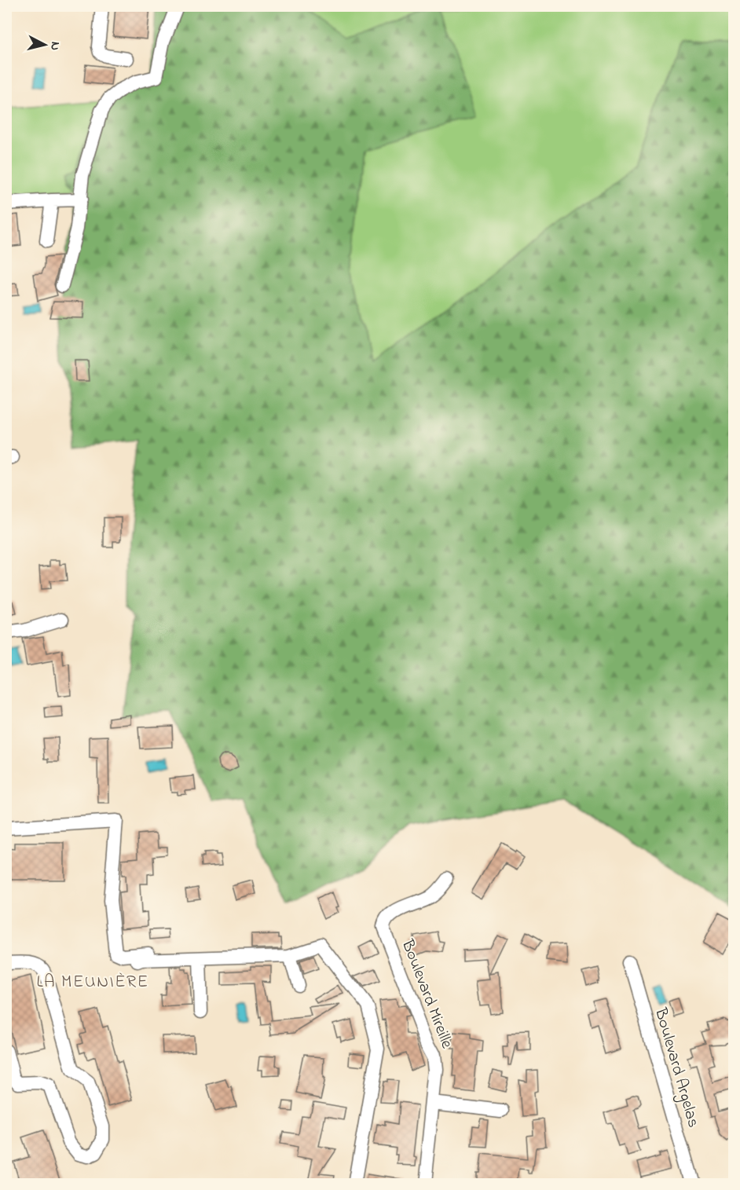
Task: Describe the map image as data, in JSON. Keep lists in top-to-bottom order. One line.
{"streets":{"street":["Boulevard Mireille","Boulevard Argelas"]},"districts":["LA MEUNIÈRE"],"north":"right"}
